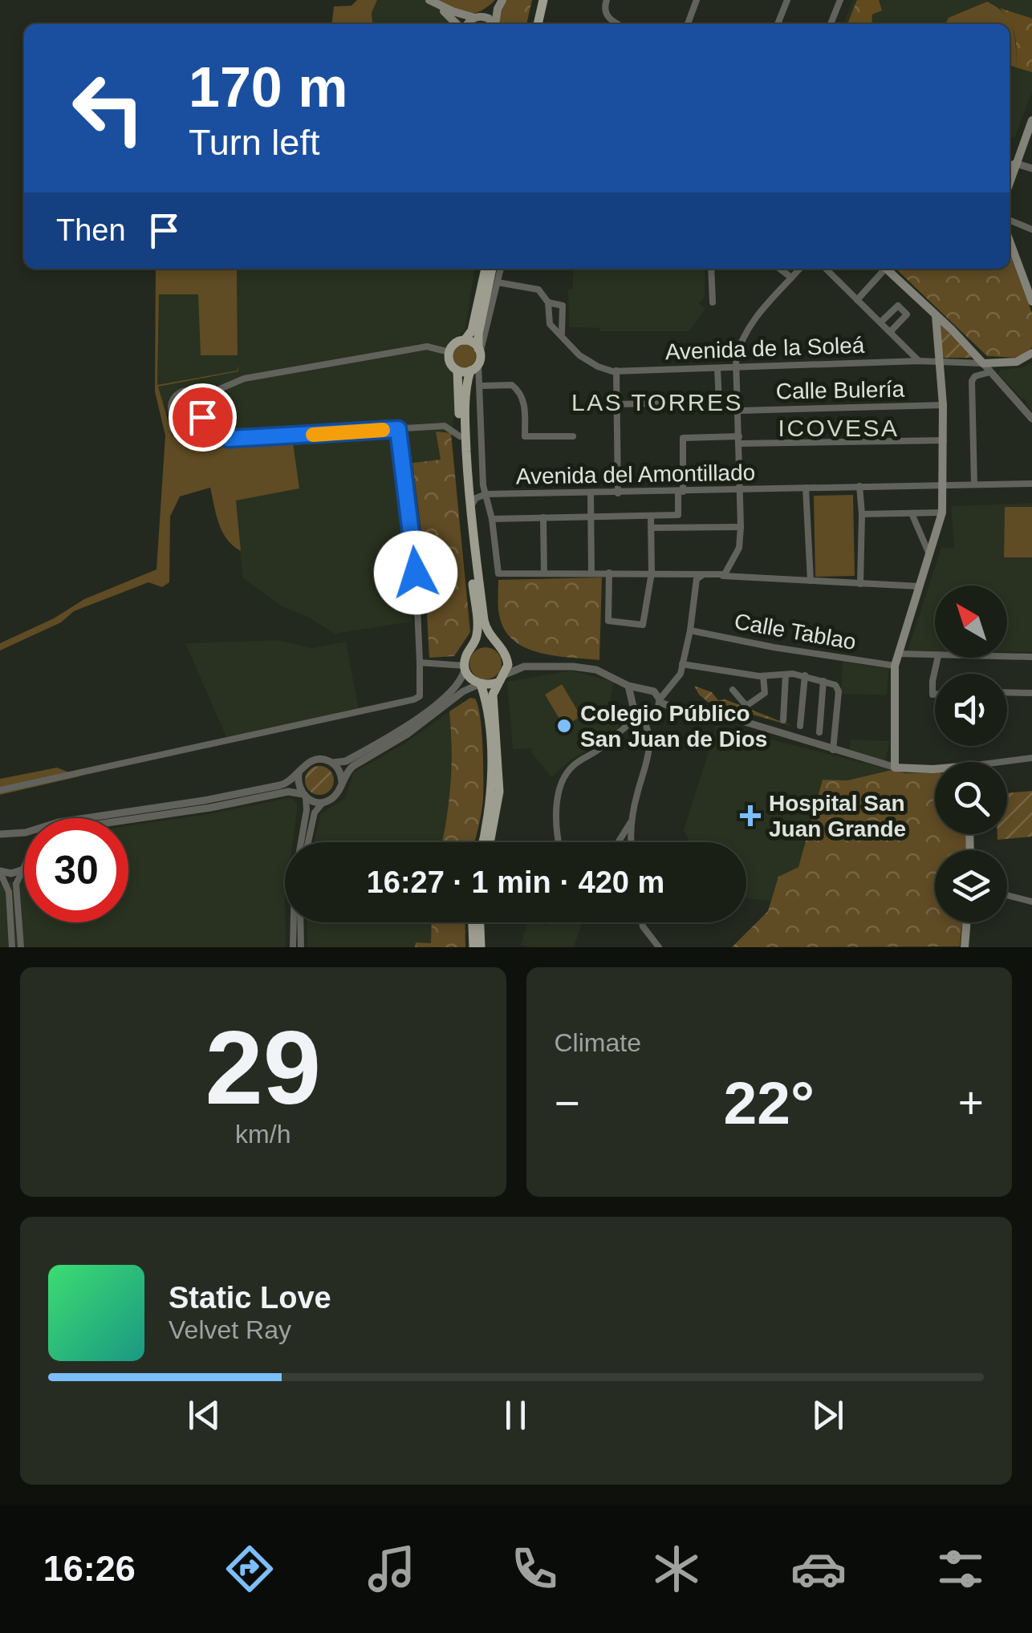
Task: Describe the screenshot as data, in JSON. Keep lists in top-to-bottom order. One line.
{"streets":{"street":["Avenida de la Soleá","Calle Bulería","Avenida del Amontillado","Calle Tablao"]},"districts":["LAS TORRES","ICOVESA"],"places":{"other":["Colegio Público San Juan de Dios"],"health":["Hospital San Juan Grande"]},"north":"top left","page":{"turn":["170 m","Turn left"],"then":"Then","limit":"30","trip":"16:27 · 1 min · 420 m","tile":[["29","km/h"],"Climate"],"heat":["−","22°","+"],"song":["Static Love","Velvet Ray"],"tabs":"16:26"}}
